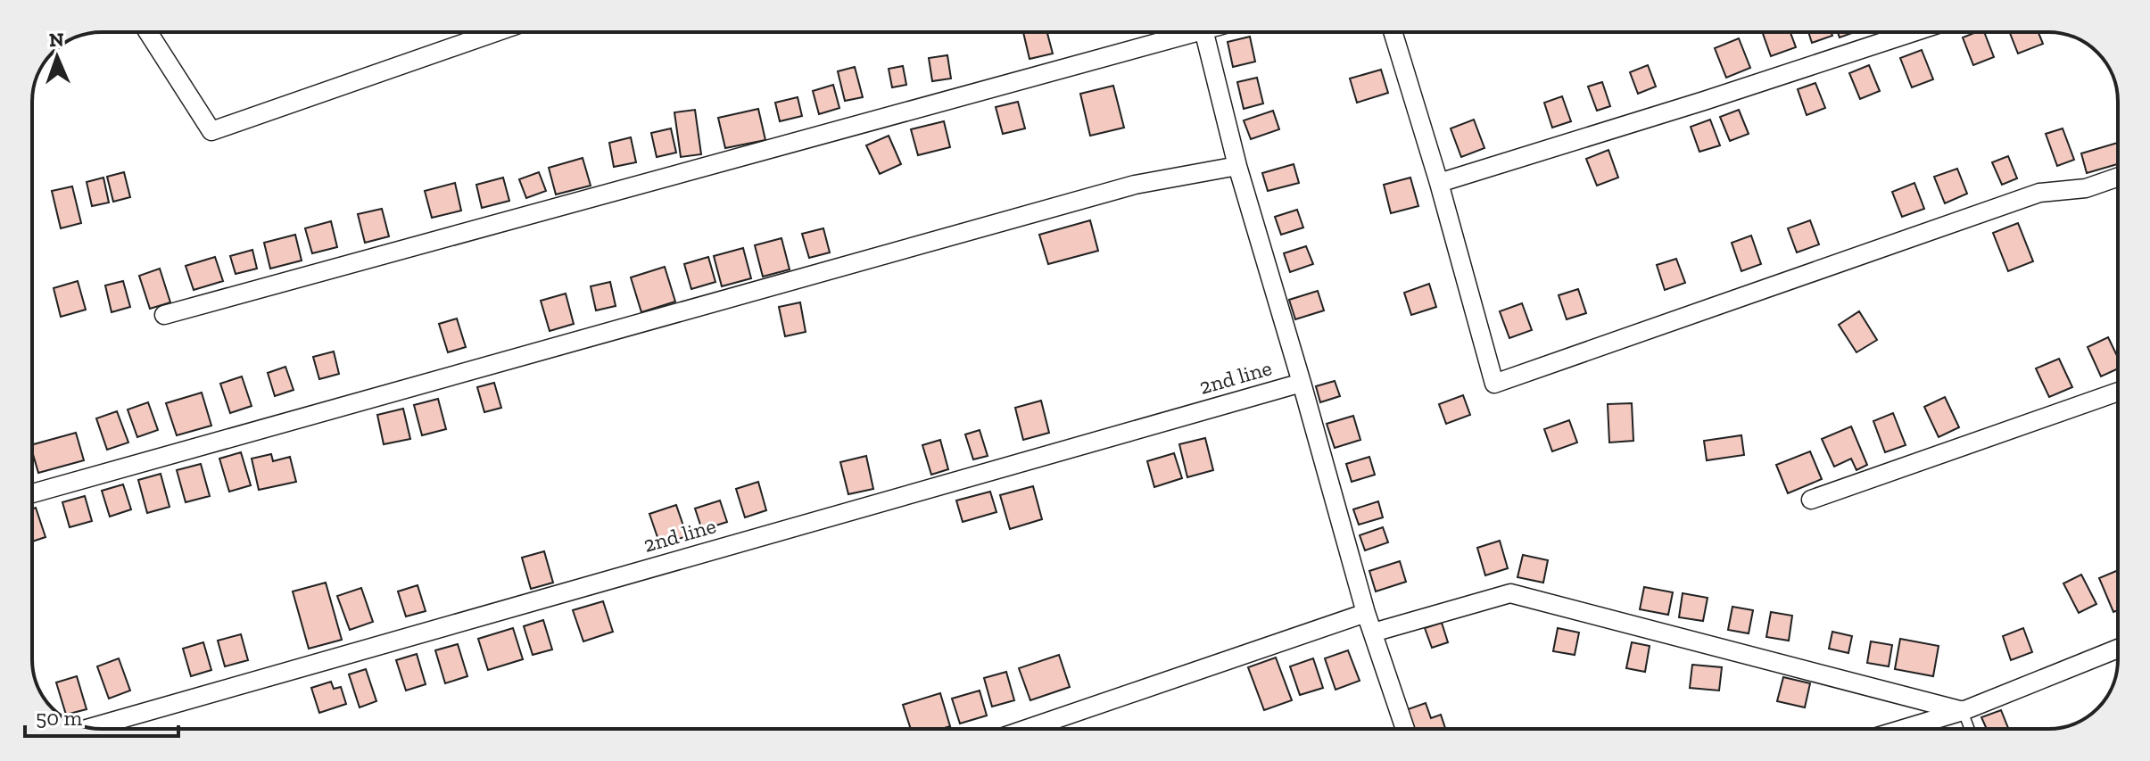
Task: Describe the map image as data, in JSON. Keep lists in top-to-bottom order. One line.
{"streets":{"street":["2nd line"]},"scale_bar":"50 m","north":"top"}
